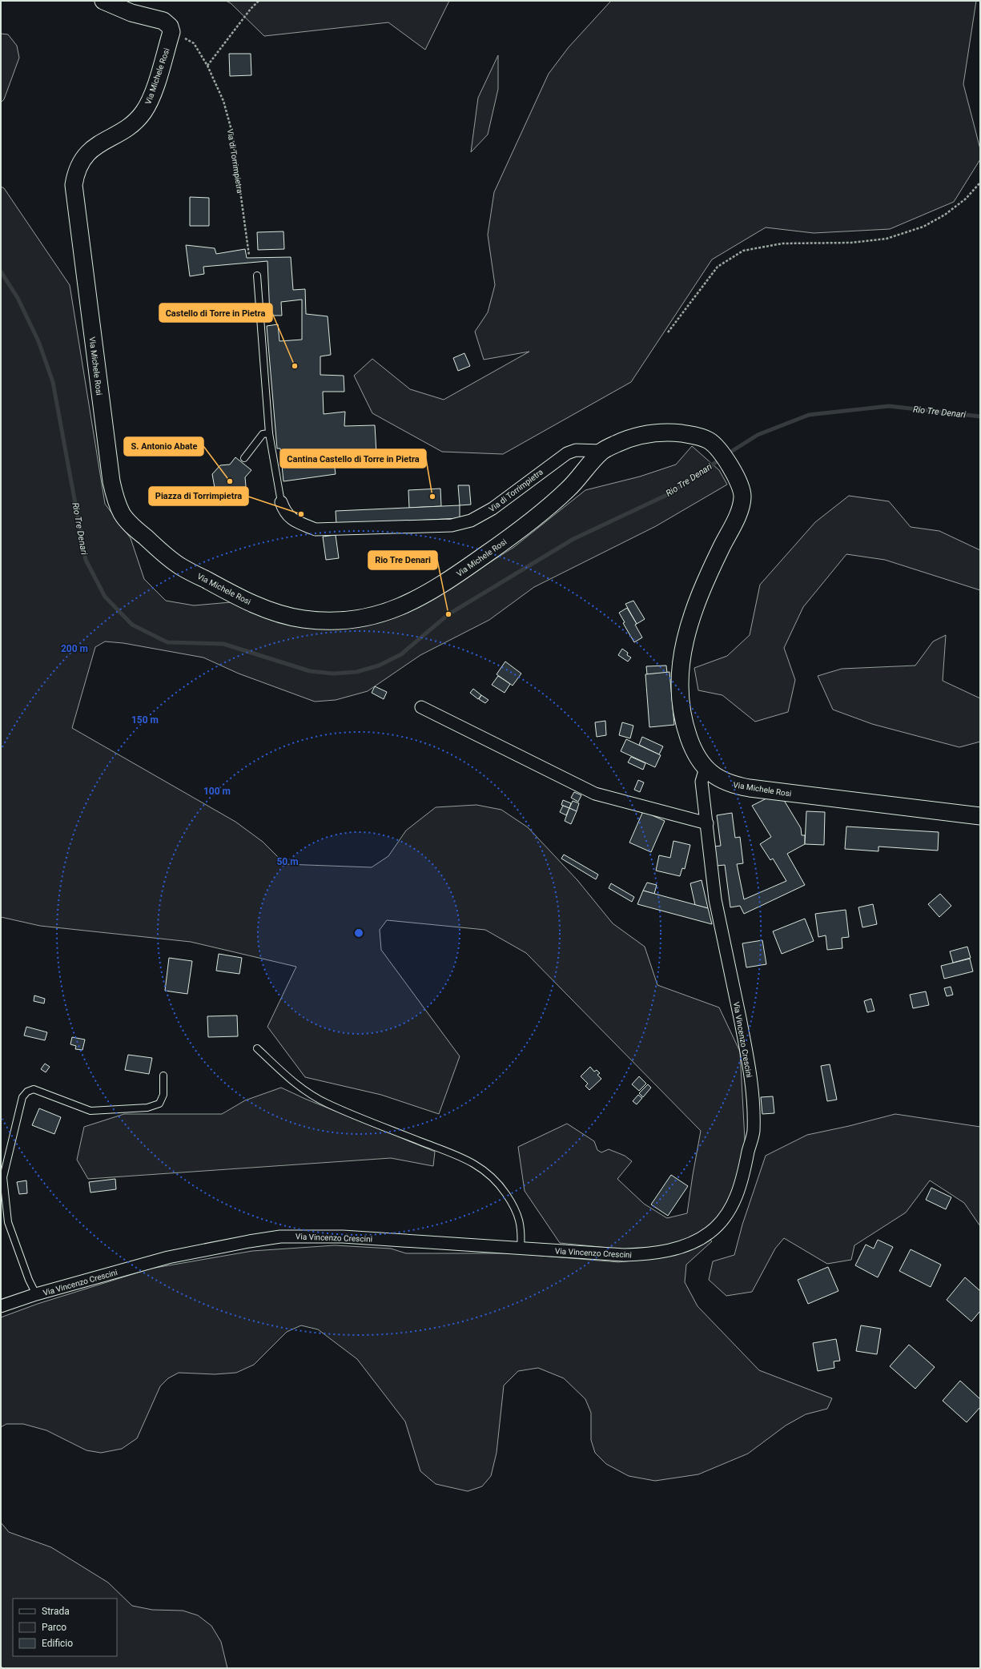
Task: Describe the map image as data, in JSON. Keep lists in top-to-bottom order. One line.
{"streets":{"street":["Via Michele Rosi","Via di Torrimpietra","Via Vincenzo Crescini"]},"crossings":[["Via Michele Rosi","Via di Torrimpietra"],["Via Michele Rosi","Via Vincenzo Crescini"]],"water":["Rio Tre Denari"],"places":["Castello di Torre in Pietra","S. Antonio Abate","Cantina Castello di Torre in Pietra","Piazza di Torrimpietra","Rio Tre Denari"],"legend":["Strada","Parco","Edificio"],"rings":["200 m","150 m","100 m","50 m"]}
